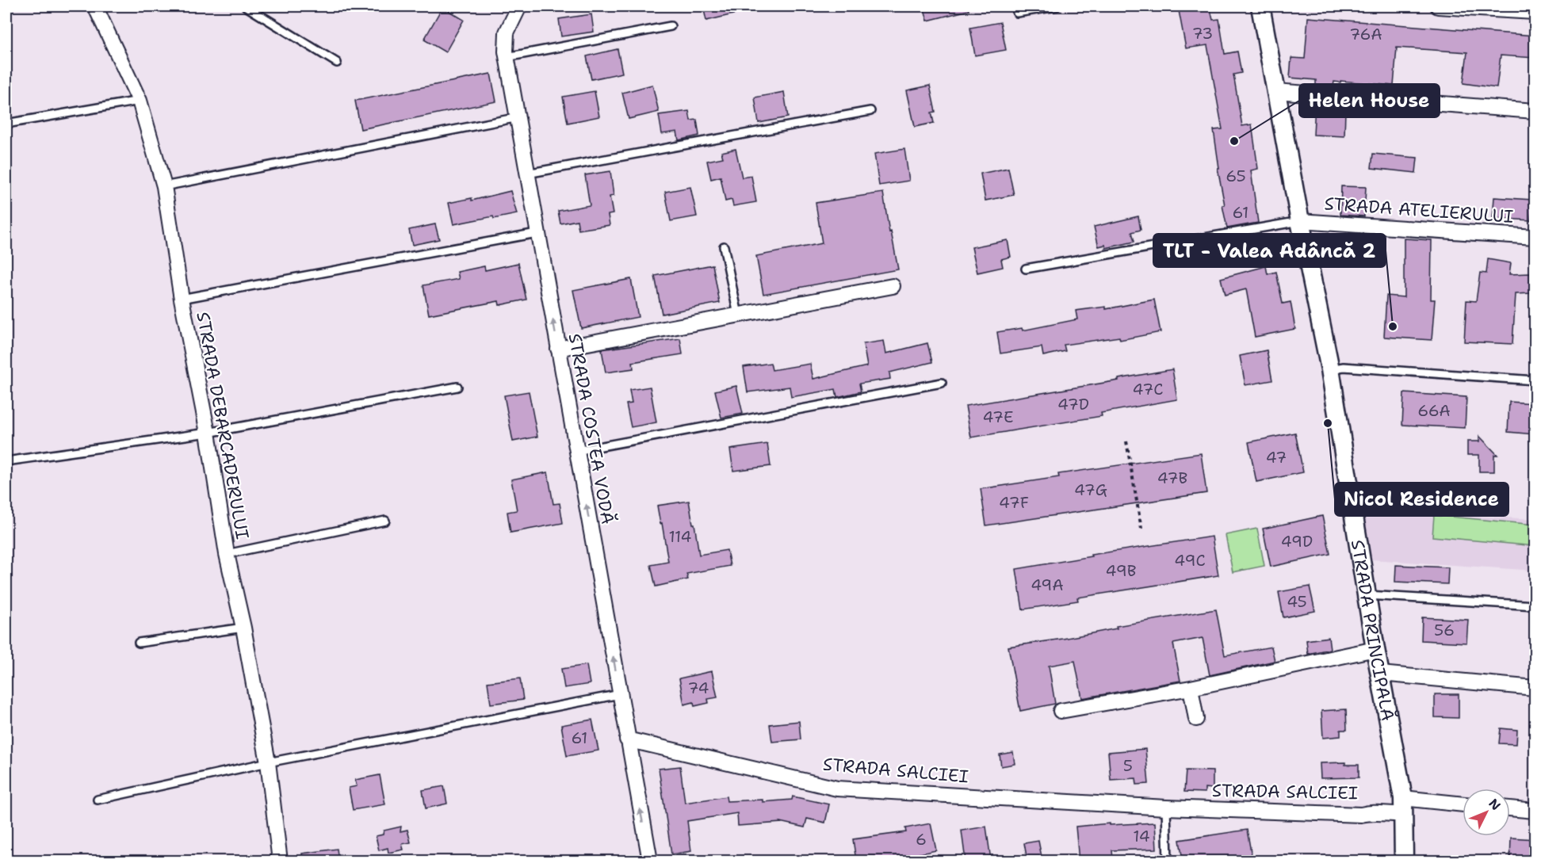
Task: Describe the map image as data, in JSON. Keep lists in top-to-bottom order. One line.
{"streets":{"street":["STRADA ATELIERULUI","STRADA DEBARCADERULUI","STRADA COSTEA VODĂ","STRADA PRINCIPALĂ","STRADA SALCIEI"]},"crossings":[["STRADA ATELIERULUI","STRADA PRINCIPALĂ"],["STRADA COSTEA VODĂ","STRADA SALCIEI"],["STRADA PRINCIPALĂ","STRADA SALCIEI"]],"one_way":["STRADA COSTEA VODĂ"],"places":["Helen House","TLT - Valea Adâncă 2","Nicol Residence"],"house_numbers":["73","76A","65","61","47C","47D","66A","47E","47","47B","47G","47F","114","49D","49C","49B","49A","45","56","74","61","5","14","6"],"north":"top right"}
